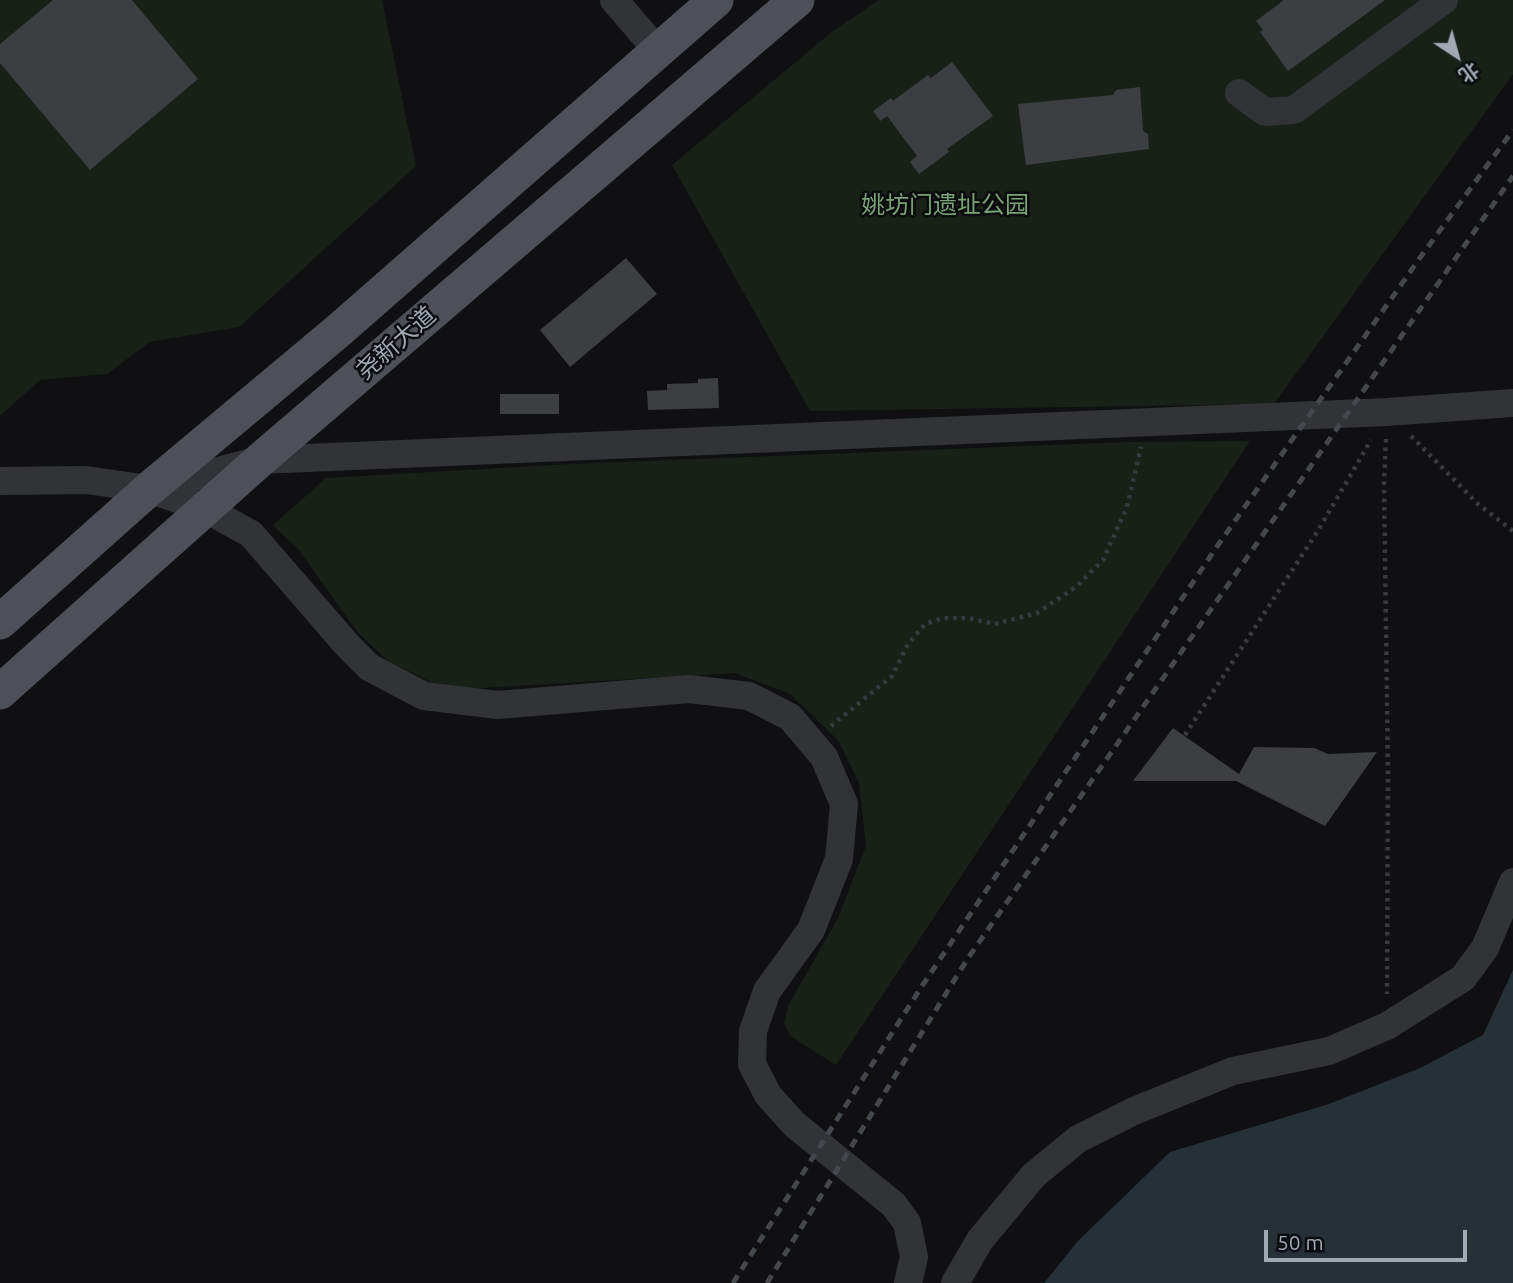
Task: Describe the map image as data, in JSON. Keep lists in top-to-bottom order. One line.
{"streets":{"main road":["尧新大道"]},"parks":["姚坊门遗址公园"],"scale_bar":"50 m","north":"bottom right"}
